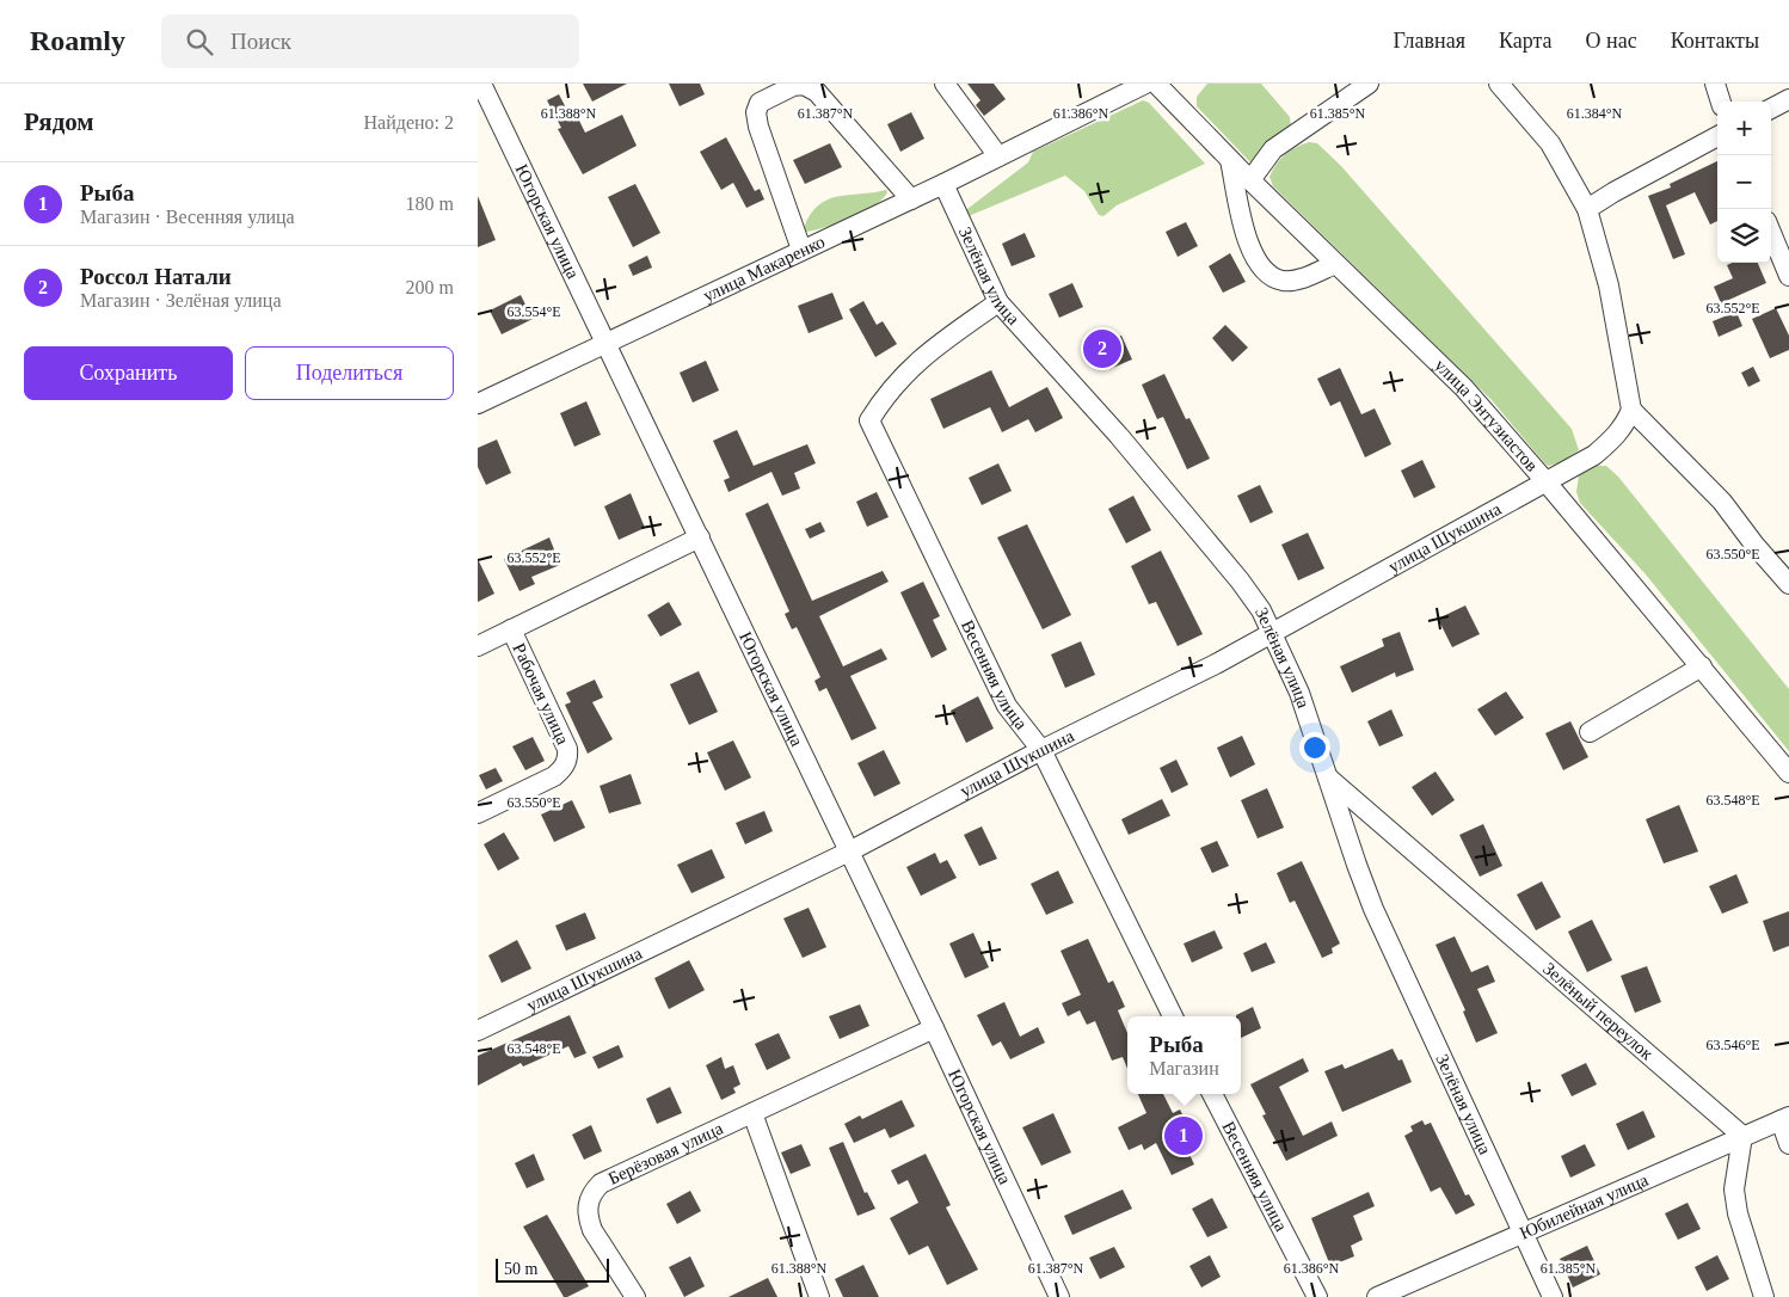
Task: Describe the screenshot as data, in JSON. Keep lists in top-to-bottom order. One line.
{"streets":{"street":["Югорская улица","улица Макаренко","Зелёная улица","улица Энтузиастов","улица Шукшина","Весенняя улица","Рабочая улица","Зелёный переулок","Берёзовая улица","Юбилейная улица"]},"crossings":[["Югорская улица","улица Макаренко"],["Югорская улица","улица Шукшина"],["Югорская улица","Рабочая улица"],["Югорская улица","Берёзовая улица"],["улица Макаренко","Зелёная улица"],["Зелёная улица","улица Шукшина"],["Зелёная улица","Весенняя улица"],["Зелёная улица","Зелёный переулок"],["Зелёная улица","Юбилейная улица"],["улица Энтузиастов","улица Шукшина"],["улица Шукшина","Весенняя улица"],["Зелёный переулок","Юбилейная улица"]],"scale_bar":"50 m","page":{"header":"Roamly","search":"Поиск","nav":["Главная","Карта","О нас","Контакты"],"heading":["Рядом","Найдено: 2"],"map_buttons":["+","−"],"list":[{"mark":"1","name":"Рыба","note":"Магазин · Весенняя улица","value":"180 m"},{"mark":"2","name":"Россол Натали","note":"Магазин · Зелёная улица","value":"200 m"}],"pins":["2","1"],"buttons":["Сохранить","Поделиться"],"popup":["Рыба","Магазин"],"scale":"50 m"},"coordinates":["61.388°N","61.387°N","61.386°N","61.385°N","61.384°N","63.552°E","63.554°E","63.550°E","63.548°E","63.546°E"]}
